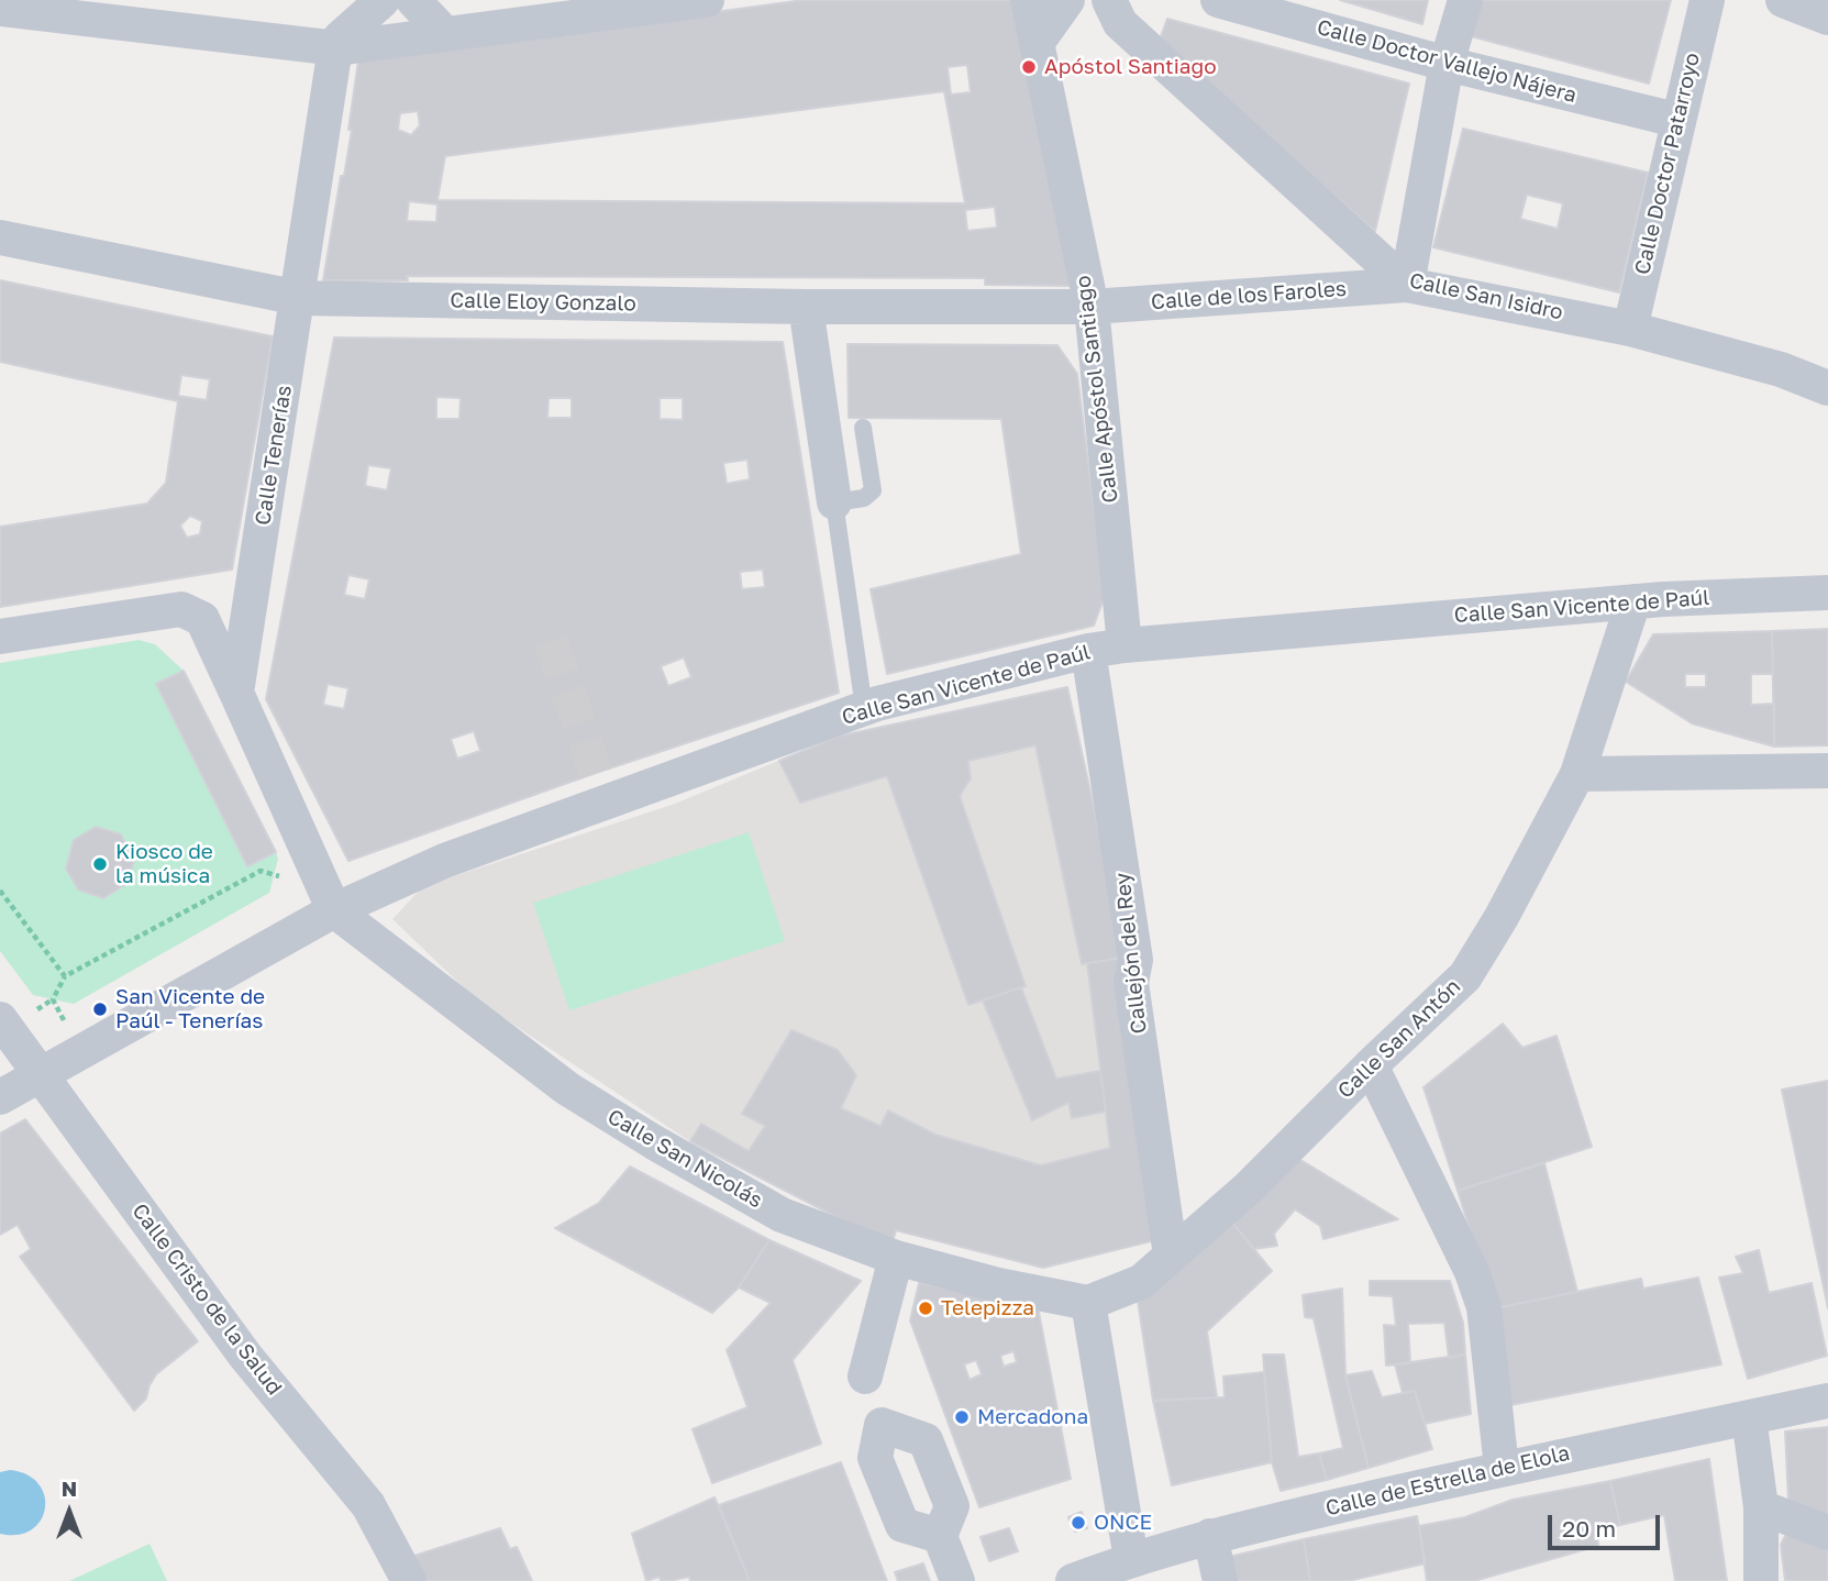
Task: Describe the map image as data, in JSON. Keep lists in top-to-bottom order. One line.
{"streets":{"street":["Calle Doctor Vallejo Nájera","Calle Doctor Patarroyo","Calle de los Faroles","Calle San Isidro","Calle Eloy Gonzalo","Calle Apóstol Santiago","Calle Tenerías","Calle San Vicente de Paúl","Callejón del Rey","Calle San Antón","Calle San Nicolás","Calle Cristo de la Salud","Calle de Estrella de Elola"]},"crossings":[["Calle Doctor Vallejo Nájera","Calle Doctor Patarroyo"],["Calle Doctor Patarroyo","Calle San Isidro"],["Calle de los Faroles","Calle San Isidro"],["Calle de los Faroles","Calle Eloy Gonzalo"],["Calle de los Faroles","Calle Apóstol Santiago"],["Calle Eloy Gonzalo","Calle Apóstol Santiago"],["Calle Eloy Gonzalo","Calle Tenerías"],["Calle Apóstol Santiago","Calle San Vicente de Paúl"],["Calle San Vicente de Paúl","Callejón del Rey"],["Calle San Vicente de Paúl","Calle San Antón"],["Calle San Vicente de Paúl","Calle San Nicolás"],["Calle San Vicente de Paúl","Calle Cristo de la Salud"],["Callejón del Rey","Calle San Antón"],["Calle San Antón","Calle San Nicolás"]],"places":["Apóstol Santiago","Kiosco de la música","San Vicente de Paúl - Tenerías","Telepizza","Mercadona","ONCE"],"scale_bar":"20 m","north":"top"}
